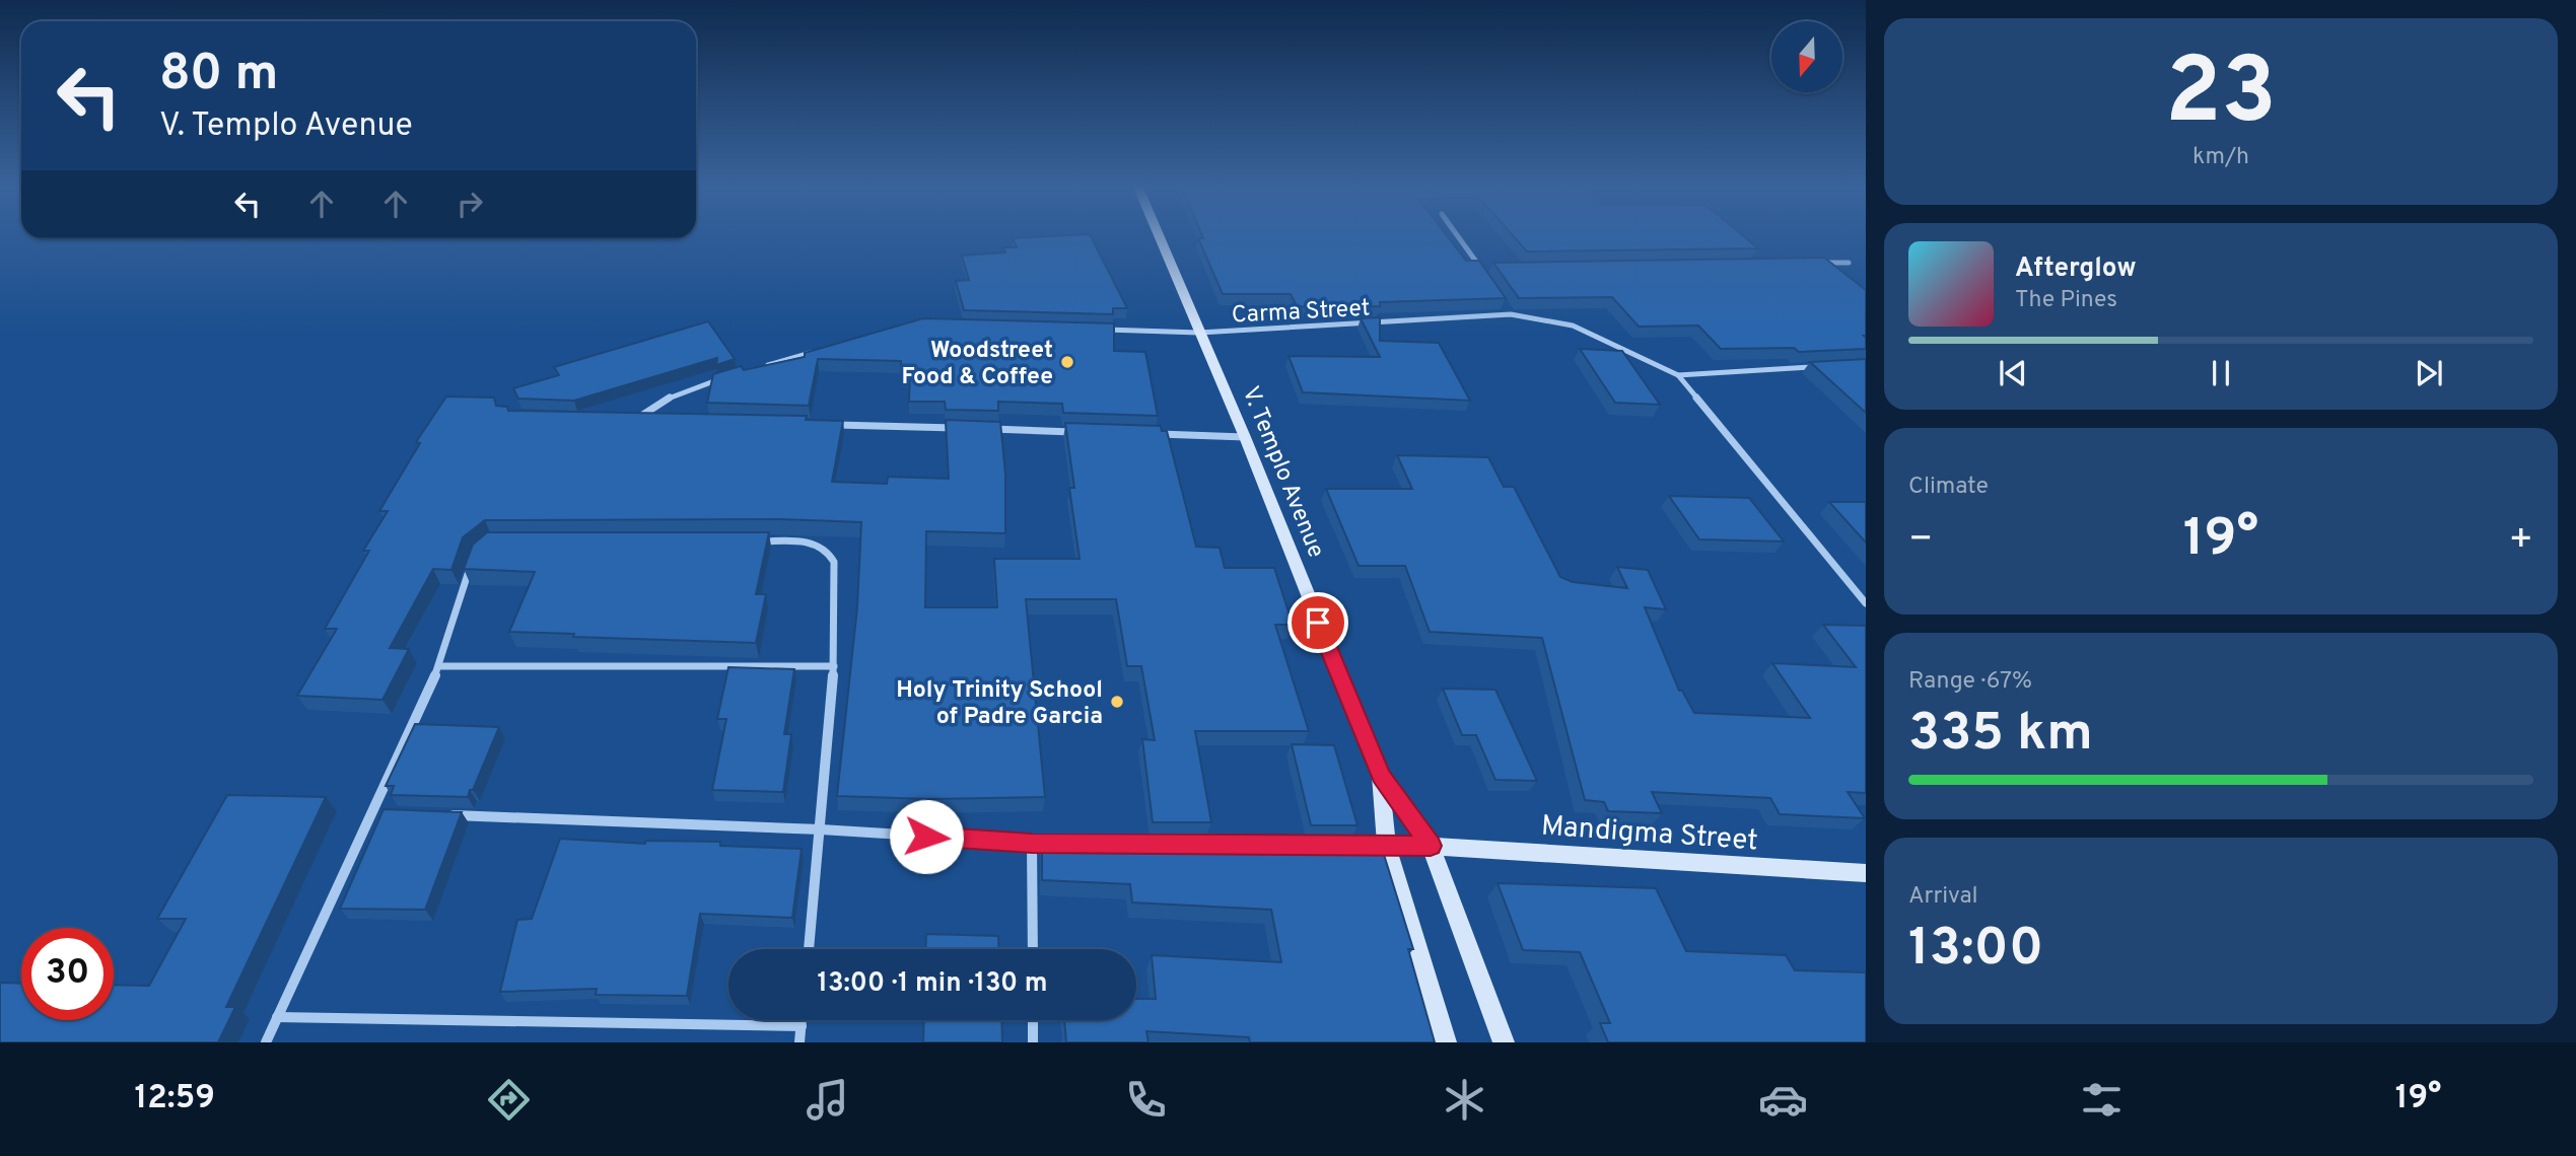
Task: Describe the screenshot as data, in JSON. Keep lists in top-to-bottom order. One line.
{"streets":{"main road":["V. Templo Avenue","Mandigma Street"],"street":["Carma Street"]},"crossings":[["Carma Street","V. Templo Avenue"],["V. Templo Avenue","Mandigma Street"]],"places":["Woodstreet Food & Coffee","Holy Trinity School of Padre Garcia"],"north":"bottom","page":{"tile":[["23","km/h"],"Climate",["Range · 67%","335 km"],["Arrival","13:00"]],"turn":["80 m","V. Templo Avenue"],"song":["Afterglow","The Pines"],"heat":["−","19°","+"],"limit":"30","trip":"13:00 · 1 min · 130 m","tabs":["12:59","19°"]}}
